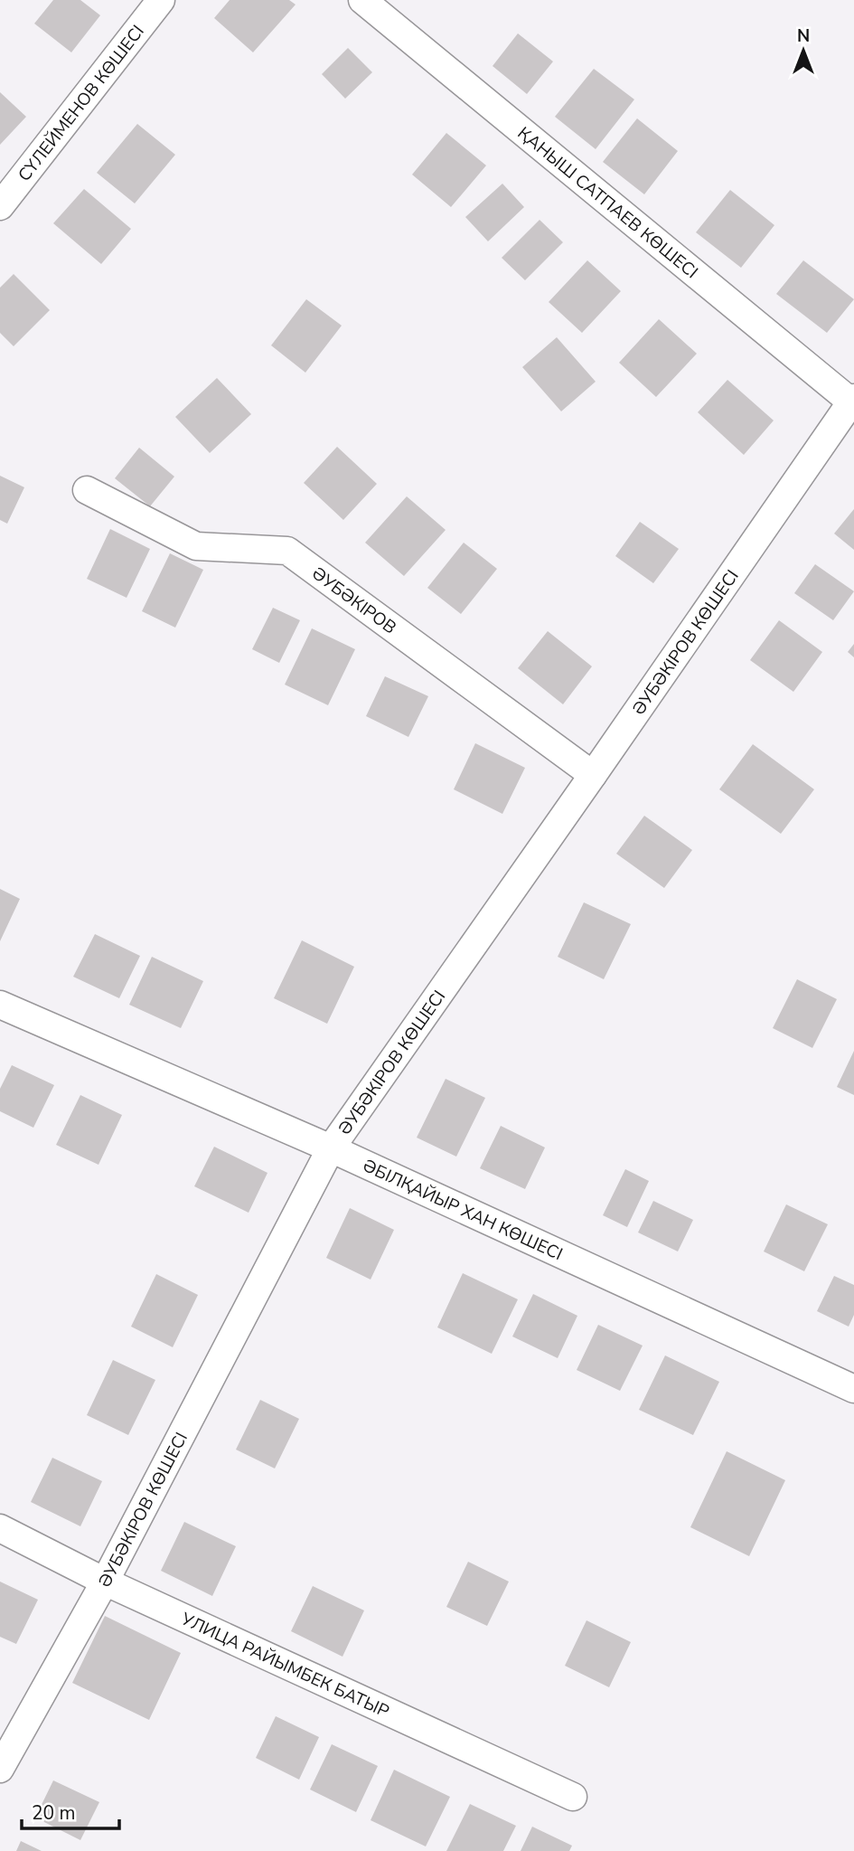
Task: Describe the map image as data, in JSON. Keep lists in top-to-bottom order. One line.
{"streets":{"street":["СҮЛЕЙМЕНОВ КӨШЕСІ","ҚАНЫШ САТПАЕВ КӨШЕСІ","ӘУБӘКІРОВ","ӘУБӘКІРОВ КӨШЕСІ","ӘБІЛҚАЙЫР ХАН КӨШЕСІ","УЛИЦА РАЙЫМБЕК БАТЫР"]},"crossings":[["ҚАНЫШ САТПАЕВ КӨШЕСІ","ӘУБӘКІРОВ КӨШЕСІ"],["ӘУБӘКІРОВ","ӘУБӘКІРОВ КӨШЕСІ"],["ӘУБӘКІРОВ КӨШЕСІ","ӘБІЛҚАЙЫР ХАН КӨШЕСІ"],["ӘУБӘКІРОВ КӨШЕСІ","УЛИЦА РАЙЫМБЕК БАТЫР"]],"scale_bar":"20 m","north":"top"}
